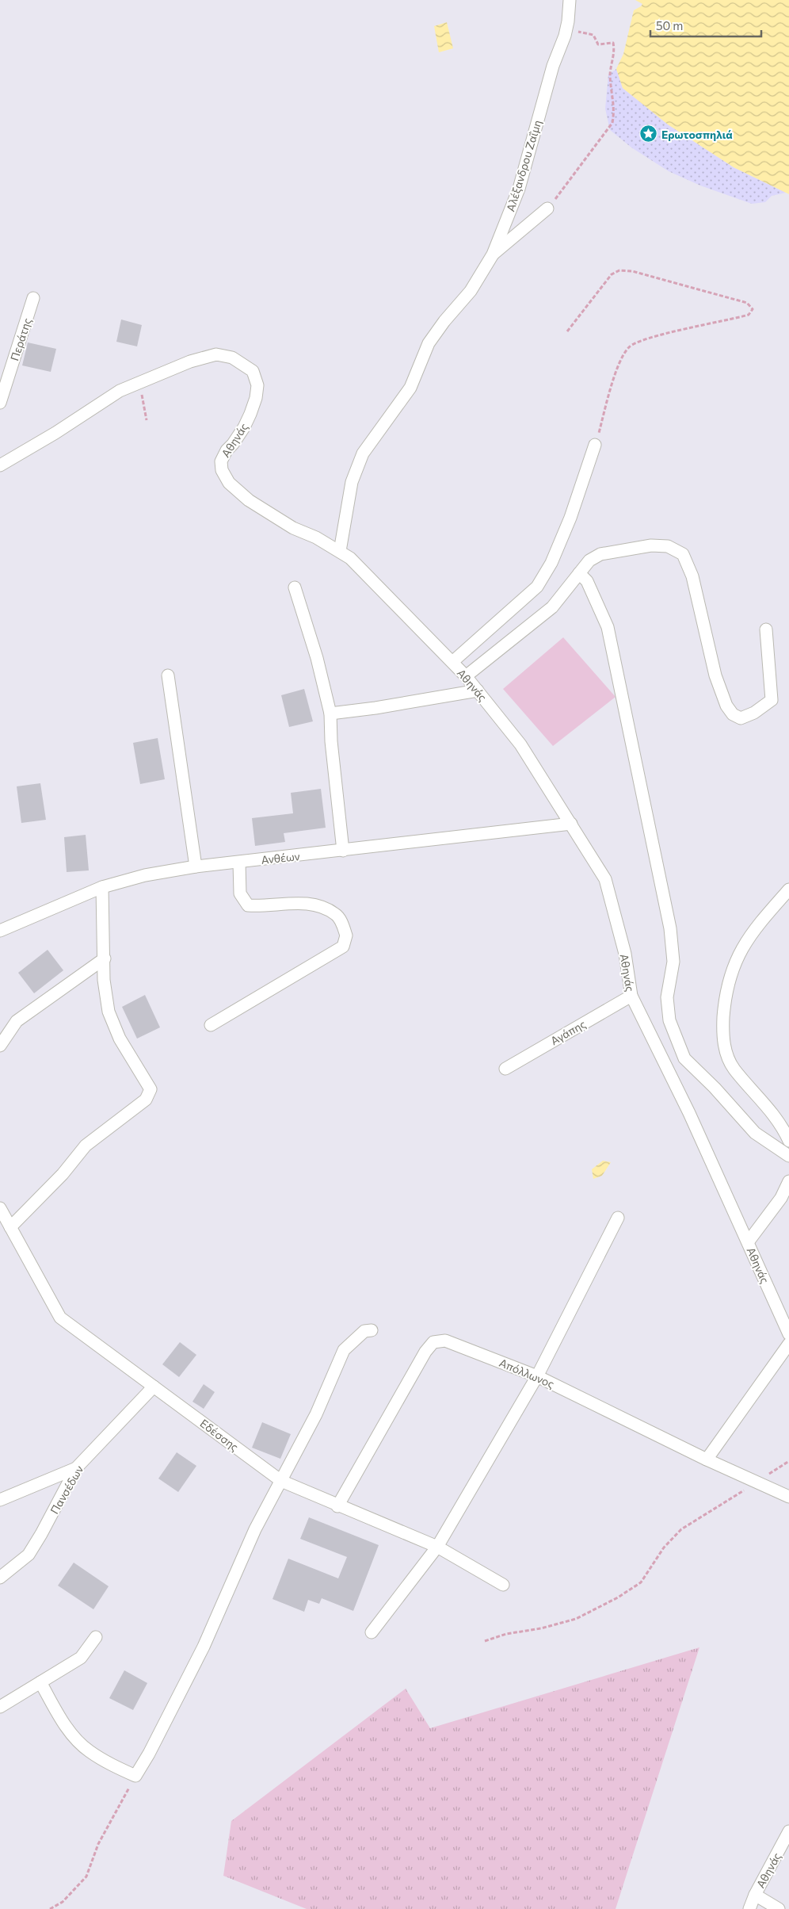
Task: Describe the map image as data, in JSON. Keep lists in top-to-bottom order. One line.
{"streets":{"street":["Αλέξανδρου Ζαΐμη","Περάτης","Αθηνάς","Ανθέων","Αγάπης","Απόλλωνος","Εδέσσης","Πανσέδων"]},"crossings":[["Αλέξανδρου Ζαΐμη","Αθηνάς"],["Αθηνάς","Ανθέων"],["Αθηνάς","Αγάπης"],["Απόλλωνος","Εδέσσης"],["Εδέσσης","Πανσέδων"]],"places":{"place":["Ερωτοσπηλιά"]},"scale_bar":"50 m"}
